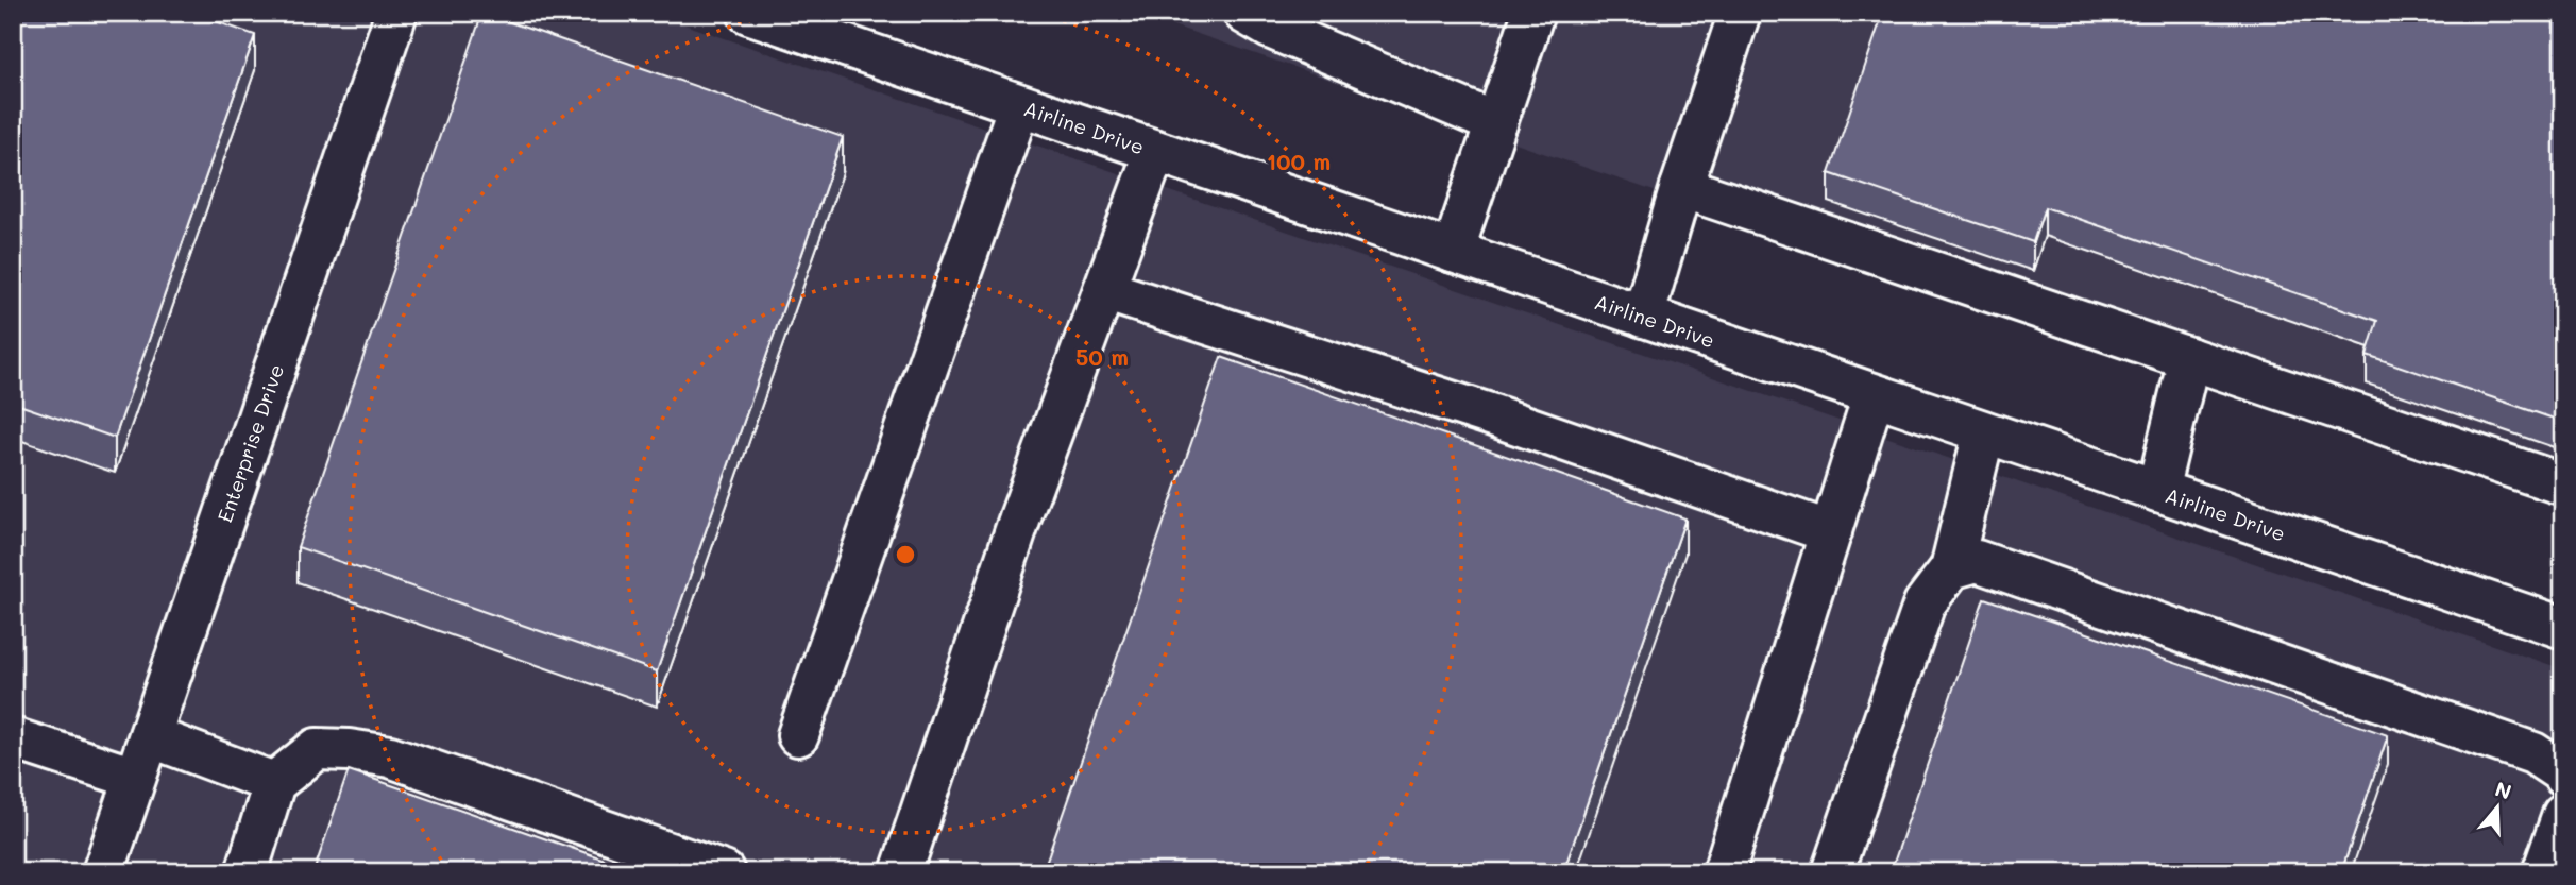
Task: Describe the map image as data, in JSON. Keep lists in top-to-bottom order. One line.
{"streets":{"street":["Airline Drive","Enterprise Drive"]},"north":"top","rings":["100 m","50 m"]}
